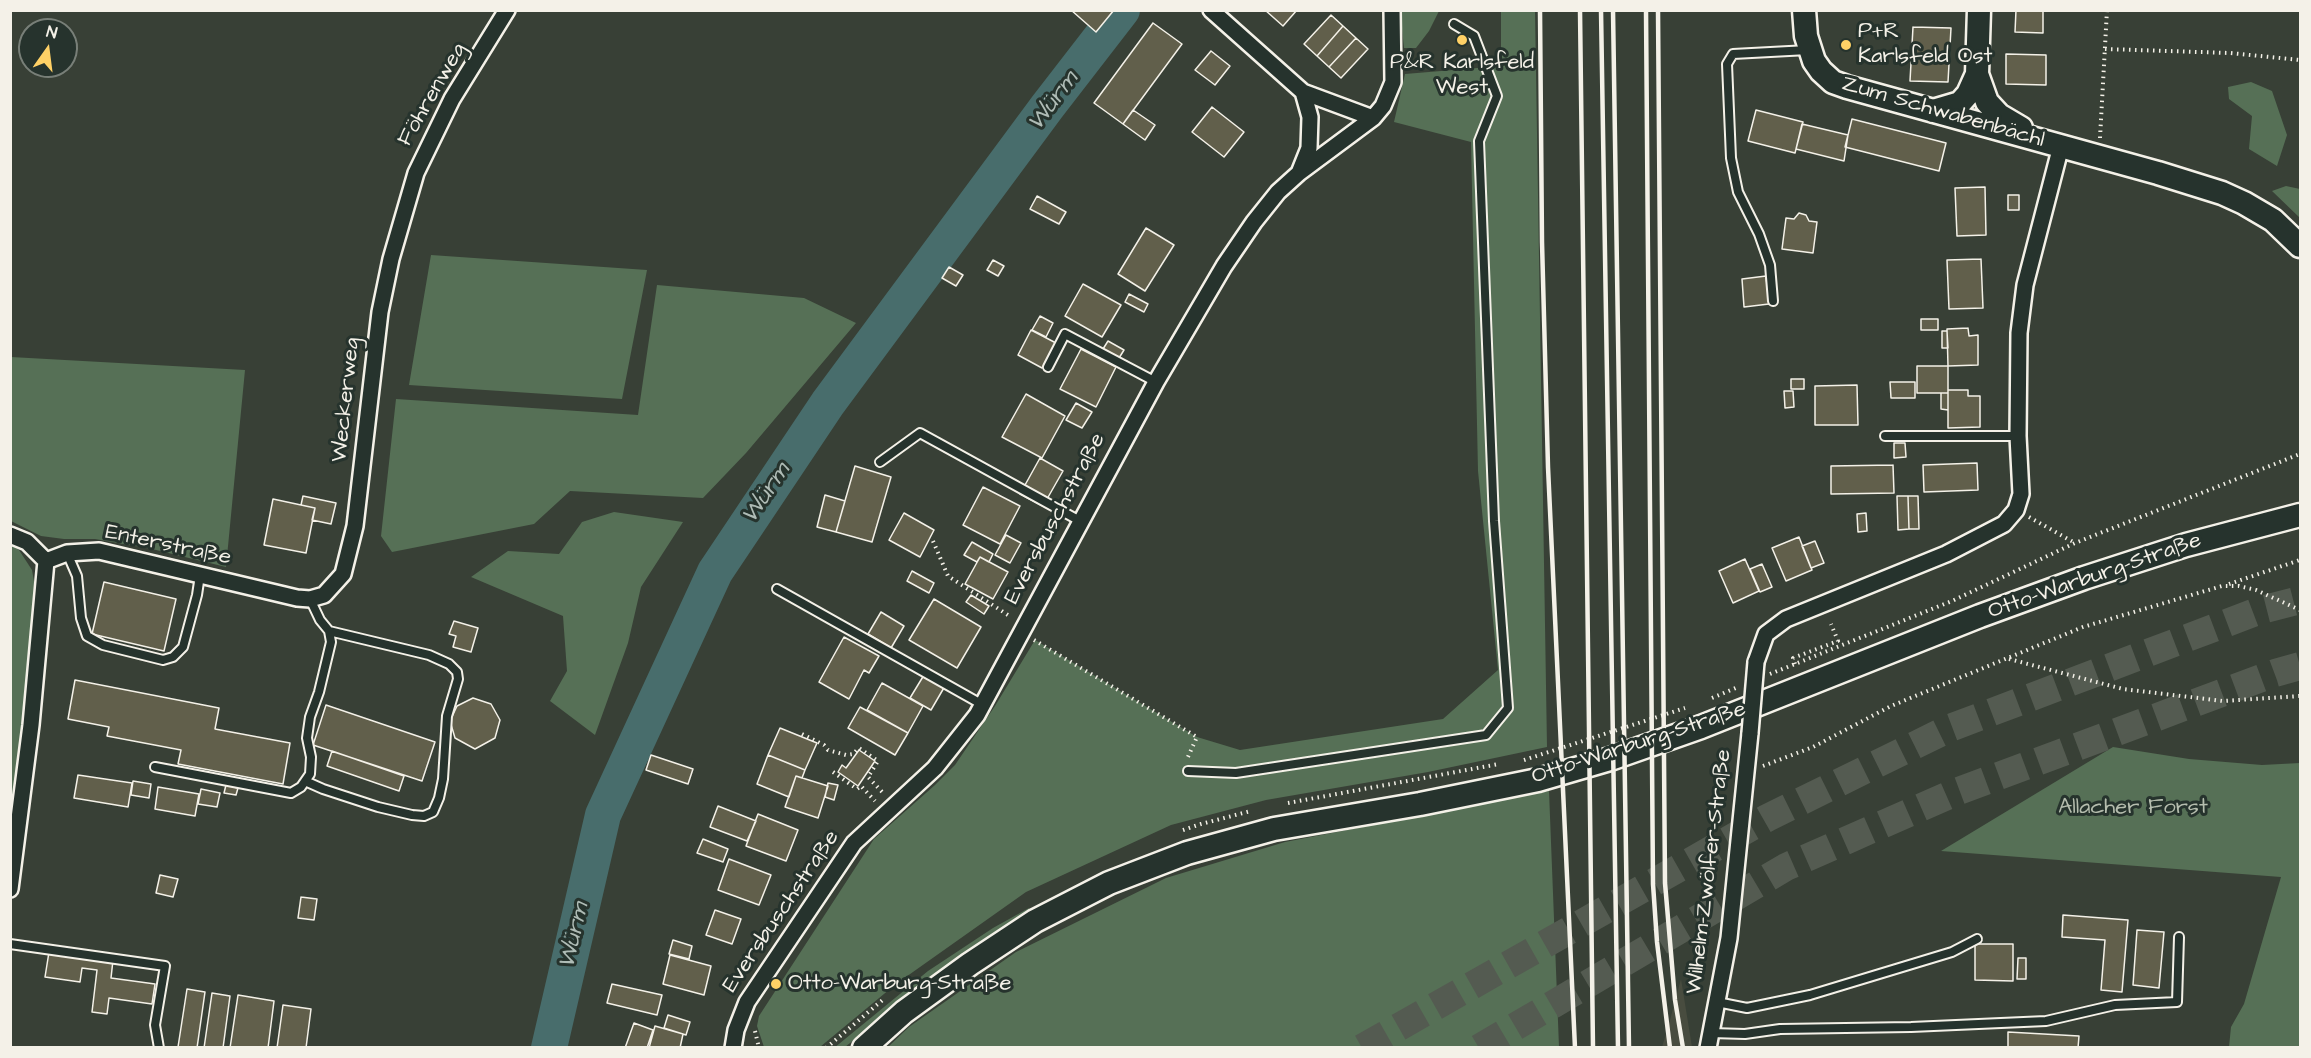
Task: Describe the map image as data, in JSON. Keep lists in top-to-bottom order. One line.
{"streets":{"main road":["Zum Schwabenbächl","Otto-Warburg-Straße"],"street":["Föhrenweg","Weckerweg","Eversbuschstraße","Enterstraße","Wilhelm-Zwölfer-Straße"]},"crossings":[["Föhrenweg","Weckerweg"],["Zum Schwabenbächl","Wilhelm-Zwölfer-Straße"],["Weckerweg","Enterstraße"]],"water":["Würm"],"parks":["Allacher Forst"],"places":["P&R Karlsfeld West","P+R Karlsfeld Ost","Otto-Warburg-Straße"],"north":"top"}
